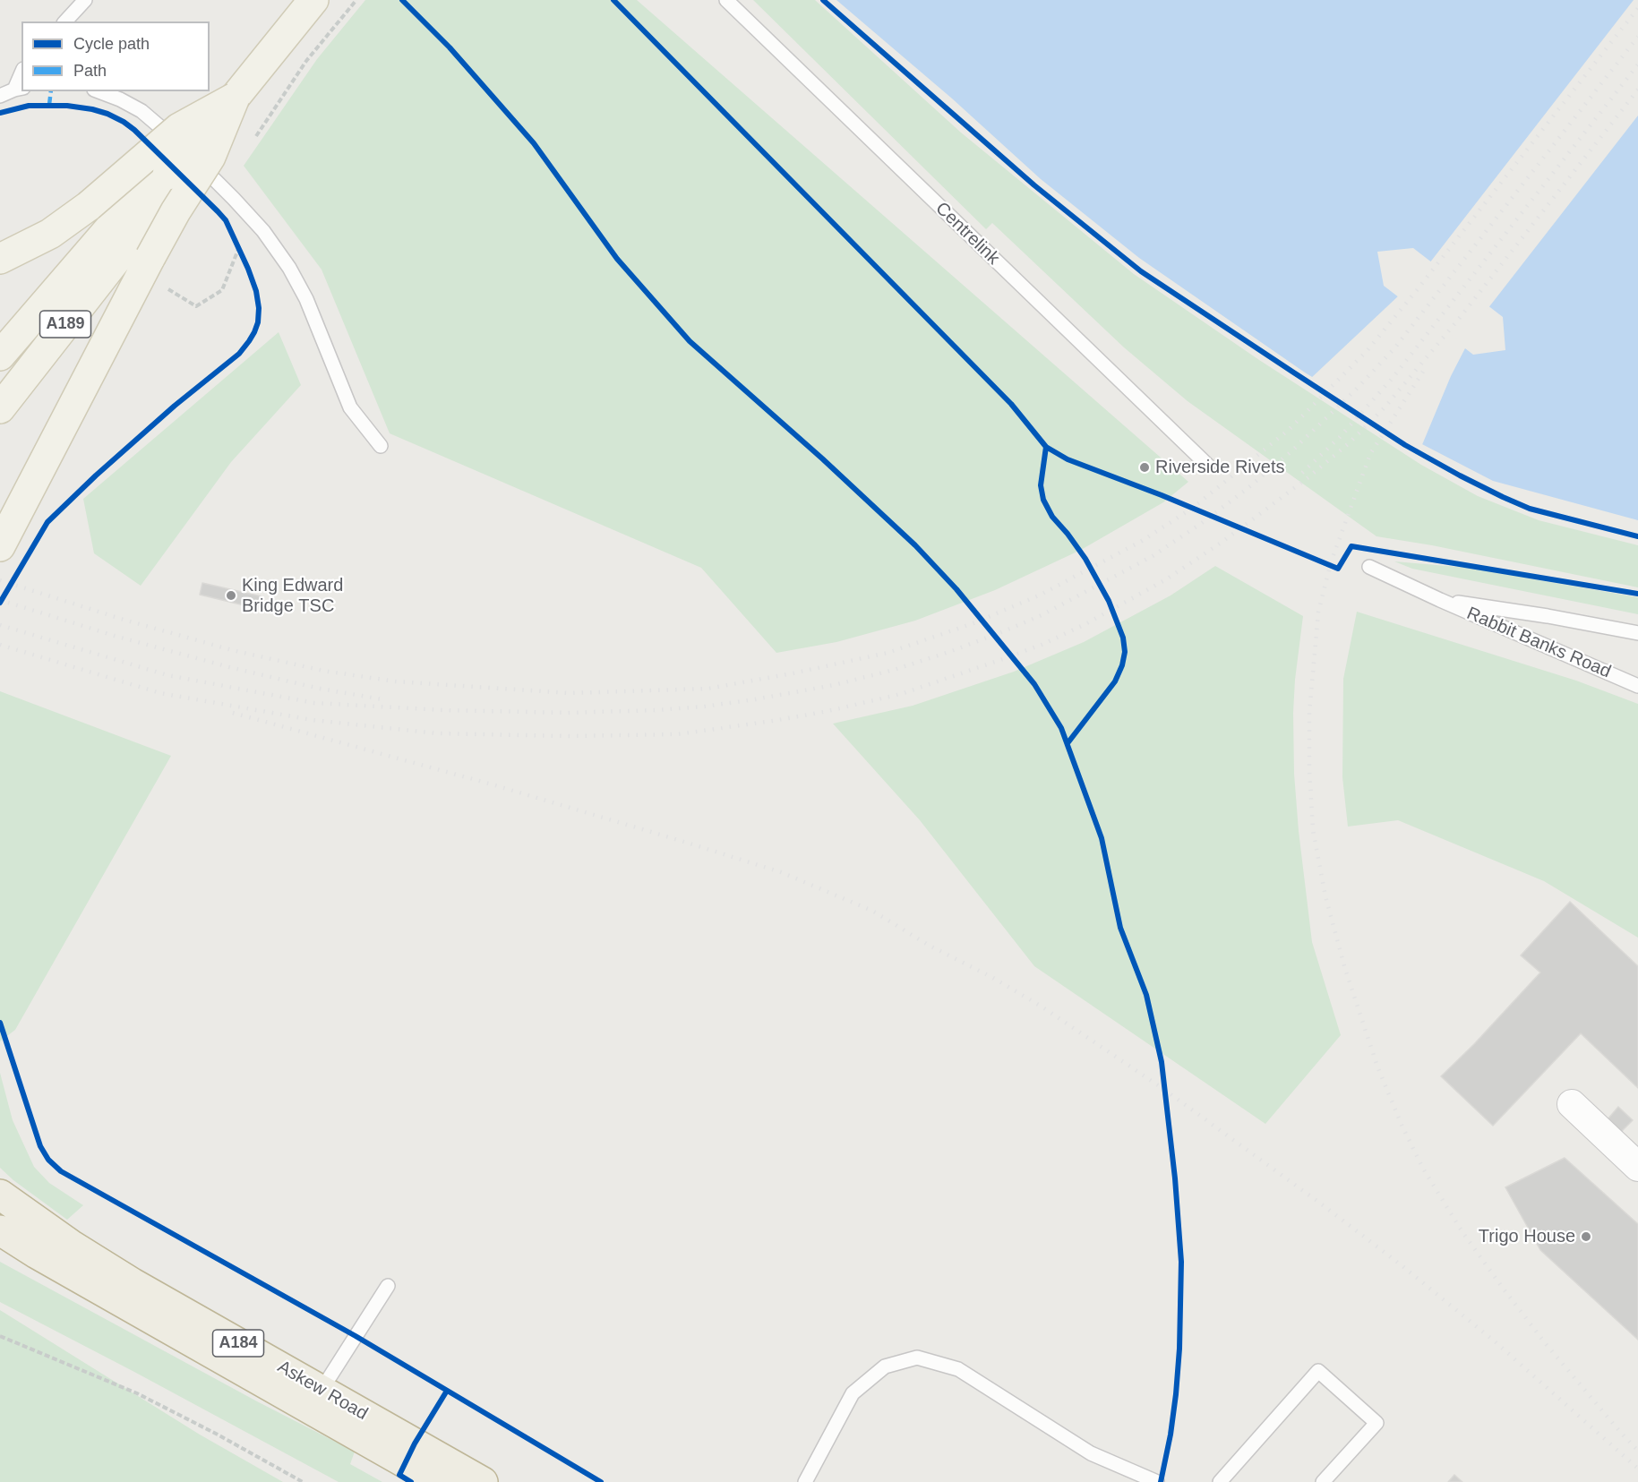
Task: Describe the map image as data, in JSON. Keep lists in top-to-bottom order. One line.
{"streets":{"highway":["A184","Askew Road"],"main road":["A189"],"lane":["Centrelink","Rabbit Banks Road"]},"places":["Riverside Rivets","King Edward Bridge TSC","Trigo House"],"legend":["Cycle path","Path"]}
